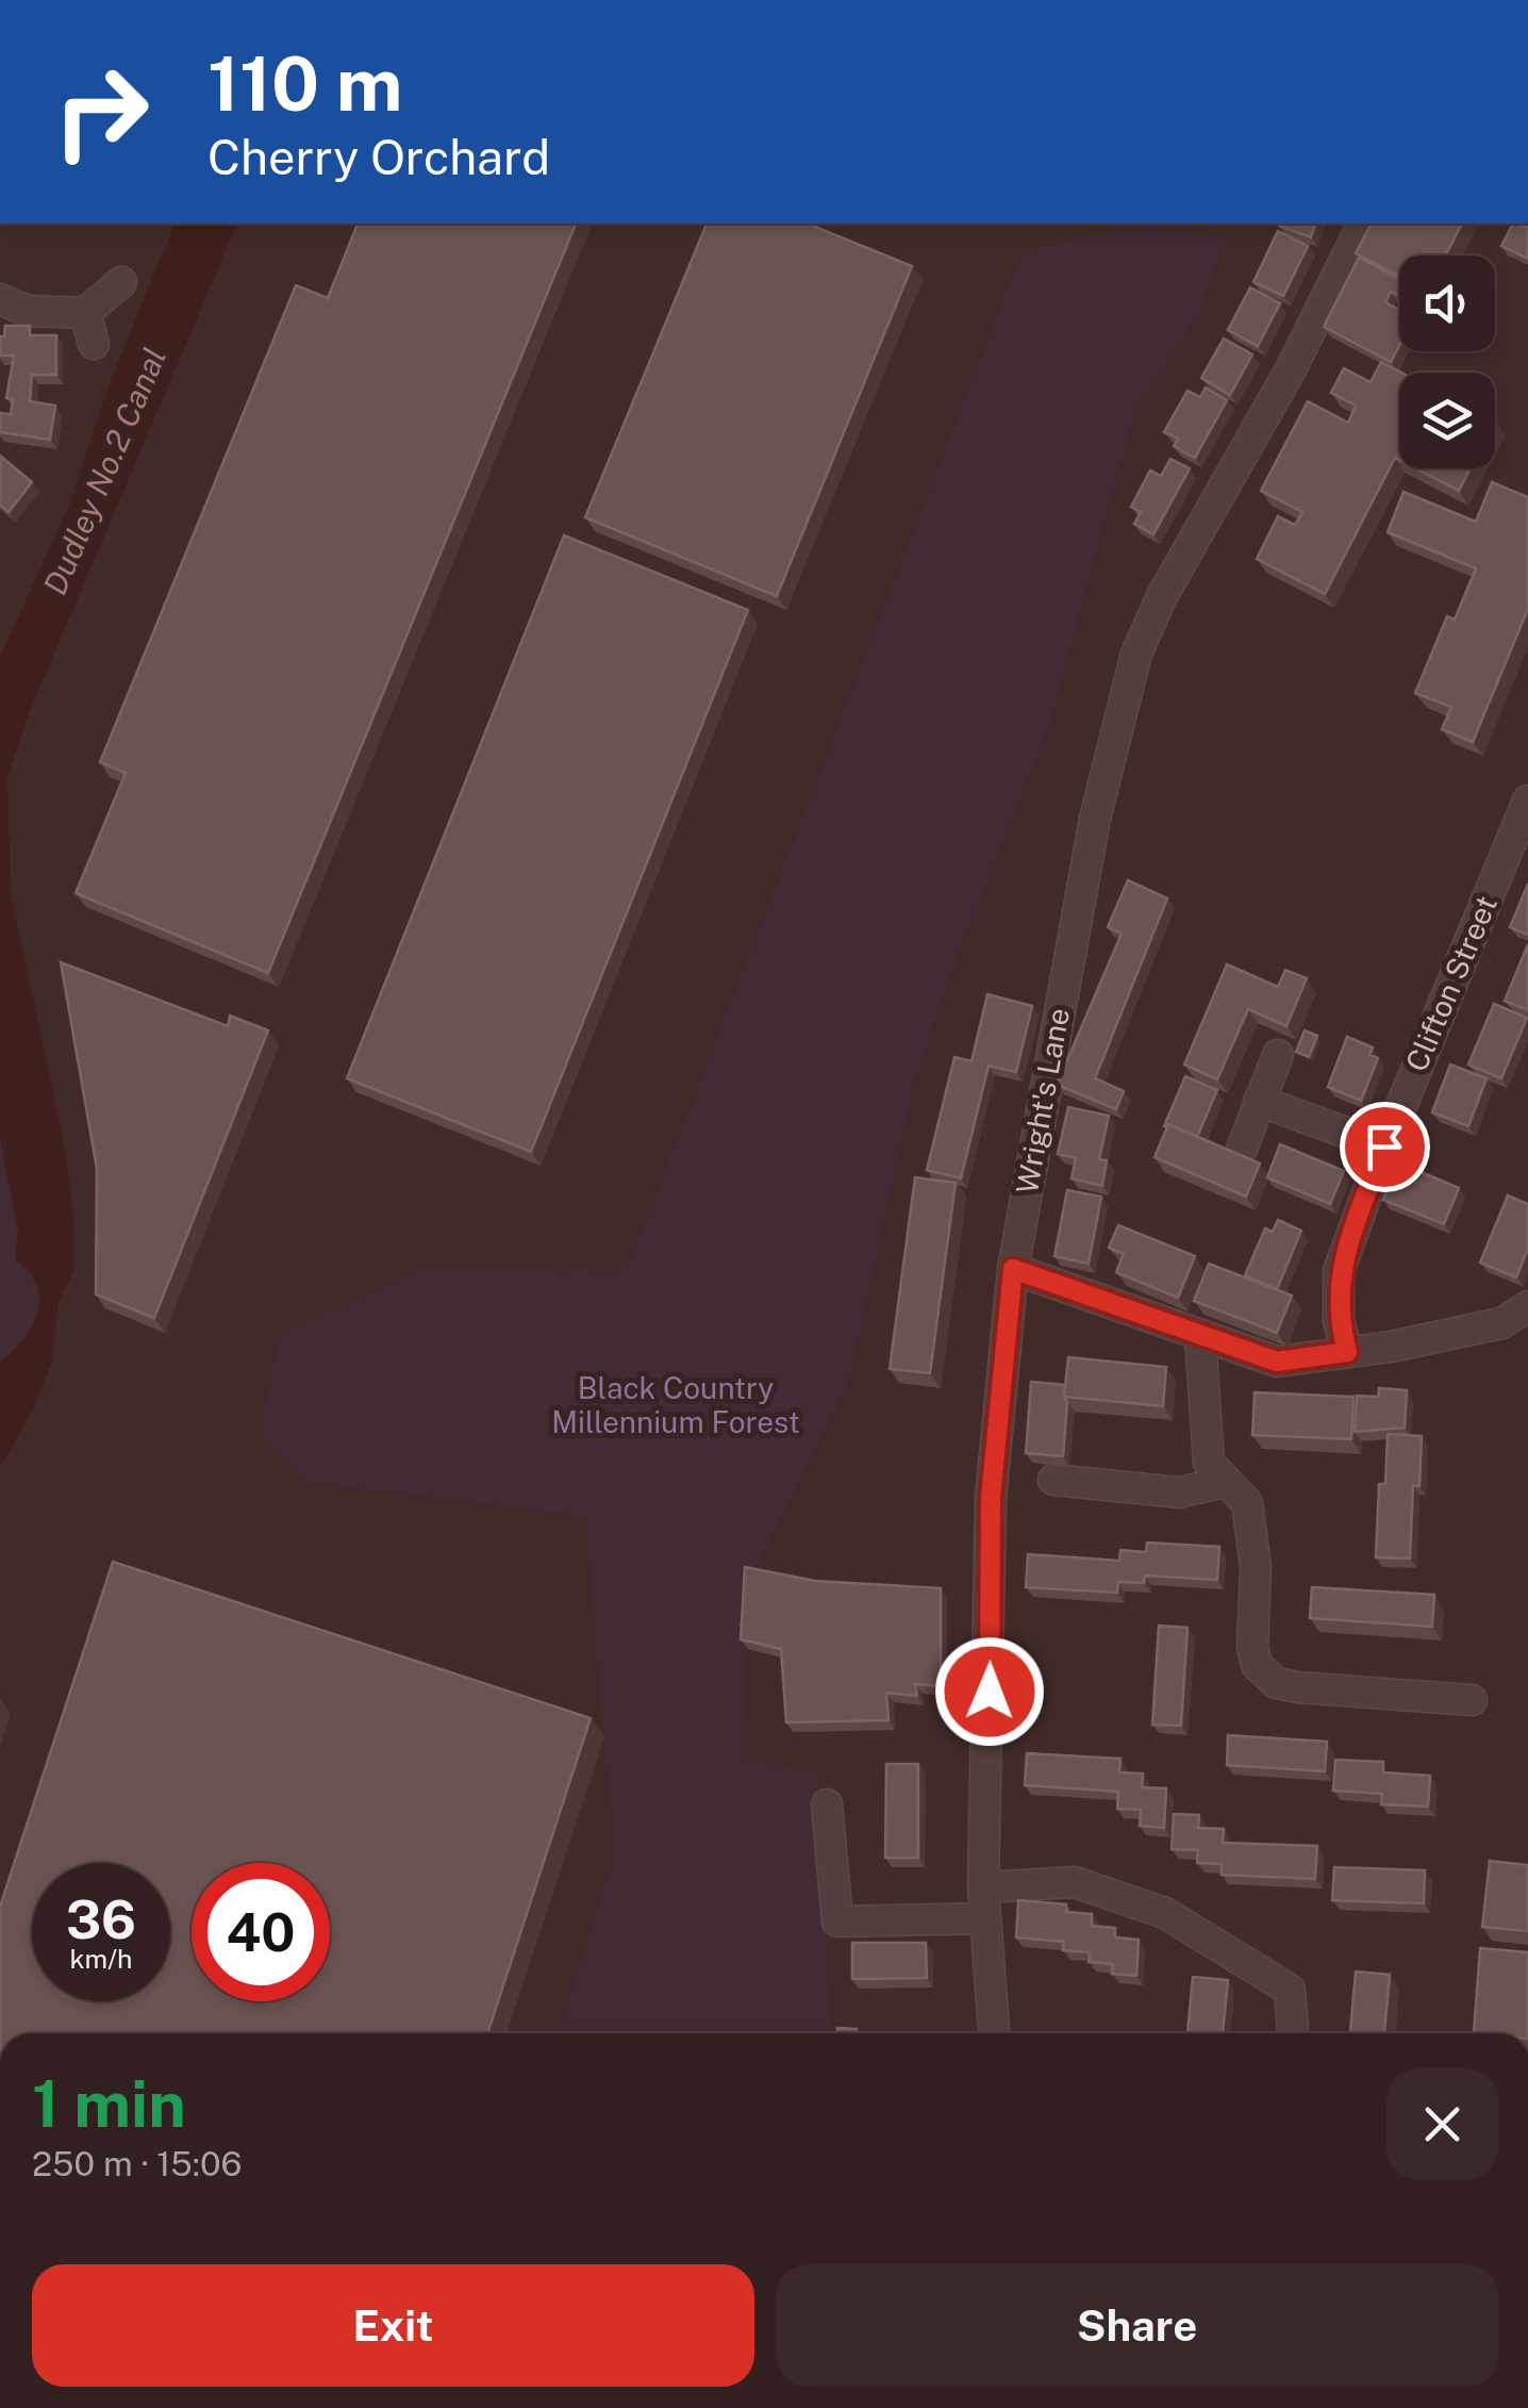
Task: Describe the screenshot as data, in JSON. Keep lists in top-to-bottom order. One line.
{"streets":{"street":["Clifton Street","Wright's Lane"]},"water":["Dudley No.2 Canal"],"parks":["Black Country Millennium Forest"],"page":{"turn":["110 m","Cherry Orchard"],"speed":"36 km/h","limit":"40","heading":["1 min","250 m · 15:06"],"buttons":["Exit","Share"]}}
